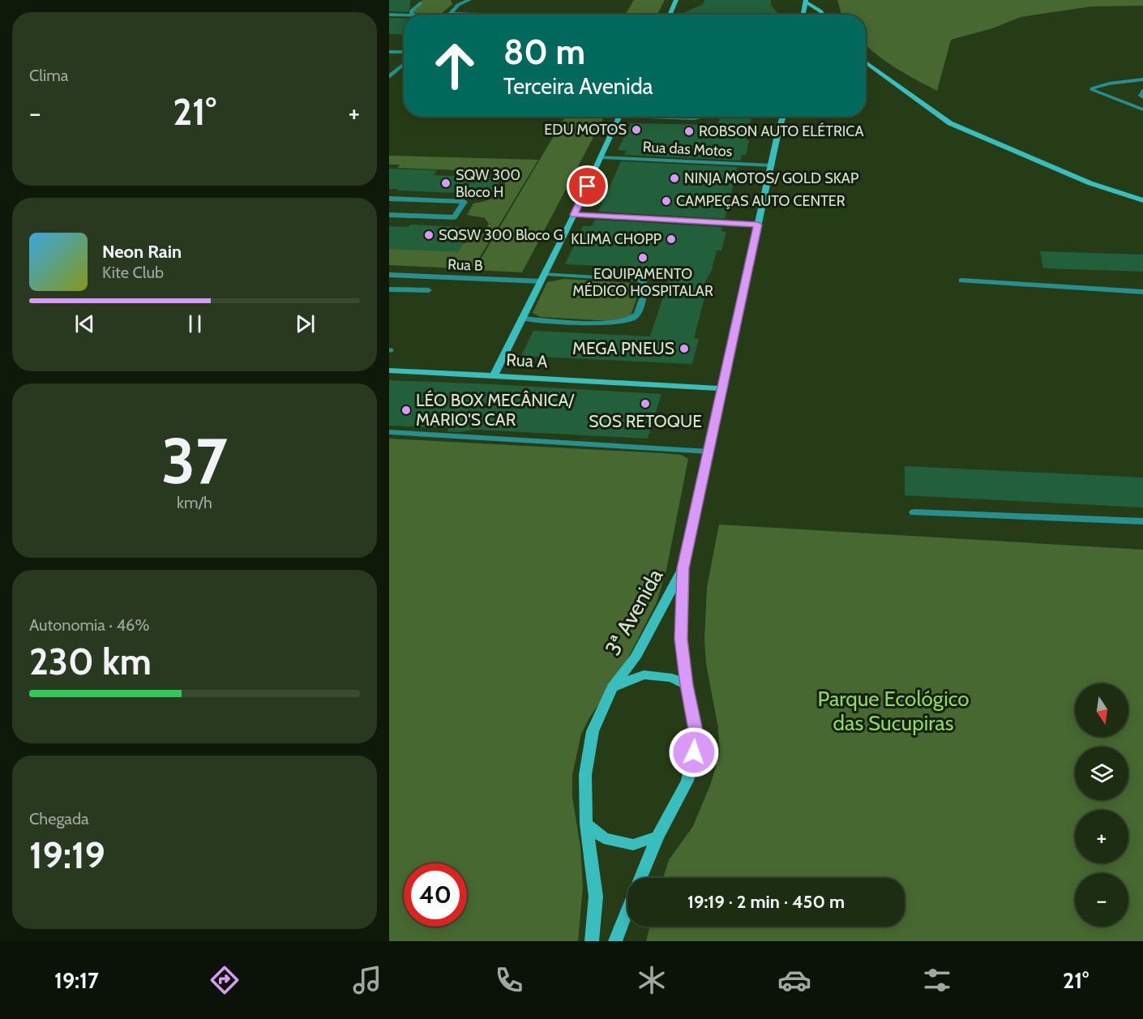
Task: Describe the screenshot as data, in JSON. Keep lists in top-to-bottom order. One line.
{"streets":{"street":["Rua das Motos","Rua B","Rua A","3ª Avenida"]},"parks":["Parque Ecológico das Sucupiras"],"places":["EDU MOTOS","ROBSON AUTO ELÉTRICA","NINJA MOTOS/ GOLD SKAP","SQW 300 Bloco H","CAMPEÇAS AUTO CENTER","SQSW 300 Bloco G","KLIMA CHOPP","EQUIPAMENTO MÉDICO HOSPITALAR","MEGA PNEUS","SOS RETOQUE","LÉO BOX MECÂNICA/ MARIO'S CAR"],"north":"bottom","page":{"tile":["Clima",["37","km/h"],["Autonomia · 46%","230 km"],["Chegada","19:19"]],"turn":["80 m","Terceira Avenida"],"heat":["−","21°","+"],"song":["Neon Rain","Kite Club"],"map_buttons":["+","−"],"limit":"40","trip":"19:19 · 2 min · 450 m","tabs":["19:17","21°"]}}
